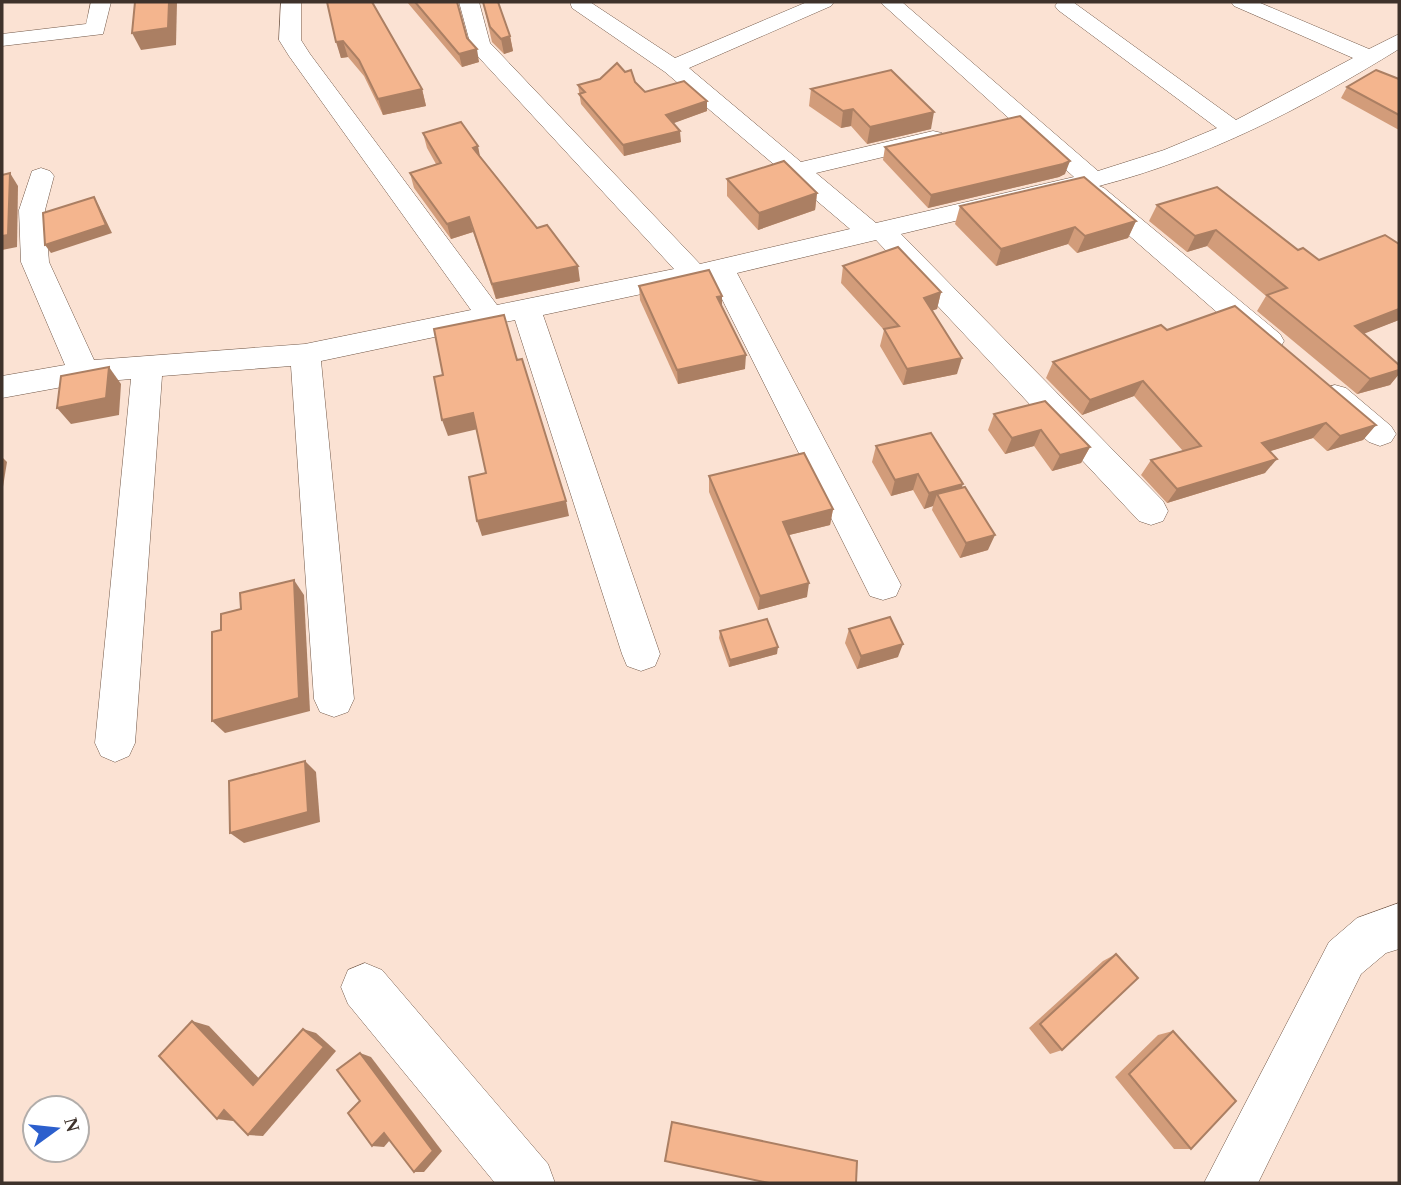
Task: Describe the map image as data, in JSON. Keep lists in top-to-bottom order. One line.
{"north":"right"}
